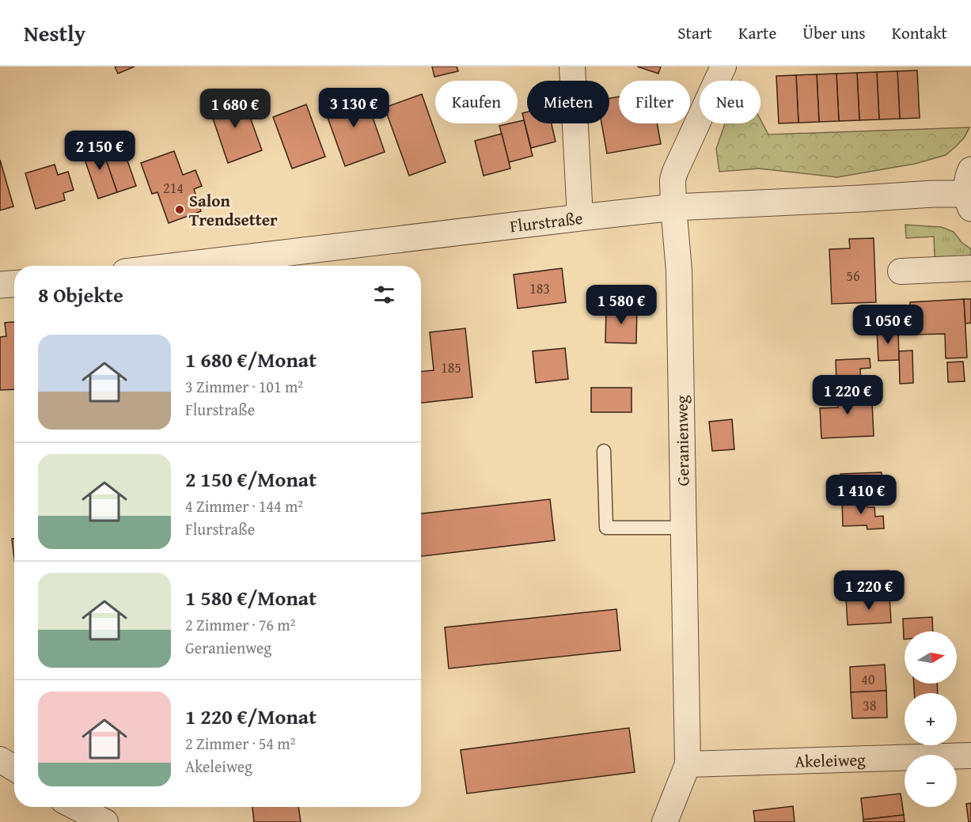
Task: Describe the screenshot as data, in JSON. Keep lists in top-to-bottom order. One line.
{"streets":{"street":["Flurstraße","Geranienweg","Akeleiweg"]},"crossings":[["Flurstraße","Geranienweg"],["Geranienweg","Akeleiweg"]],"places":["Salon Trendsetter"],"house_numbers":["214","56","183","185","40","38"],"north":"right","page":{"header":"Nestly","nav":["Start","Karte","Über uns","Kontakt"],"chip":["Kaufen","Mieten","Filter","Neu"],"price":["3 130 €","1 680 €","2 150 €","1 580 €","1 050 €","1 220 €","1 410 €","1 220 €"],"heading":"8 Objekte","list":[{"name":"1 680 €/Monat","note":"3 Zimmer · 101 m² · Flurstraße"},{"name":"2 150 €/Monat","note":"4 Zimmer · 144 m² · Flurstraße"},{"name":"1 580 €/Monat","note":"2 Zimmer · 76 m² · Geranienweg"},{"name":"1 220 €/Monat","note":"2 Zimmer · 54 m² · Akeleiweg"}],"map_buttons":["+","−"]}}
